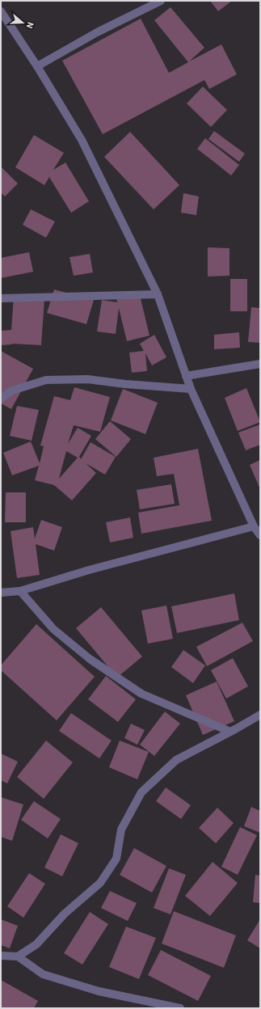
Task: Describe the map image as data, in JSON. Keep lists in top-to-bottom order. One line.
{"north":"right"}
